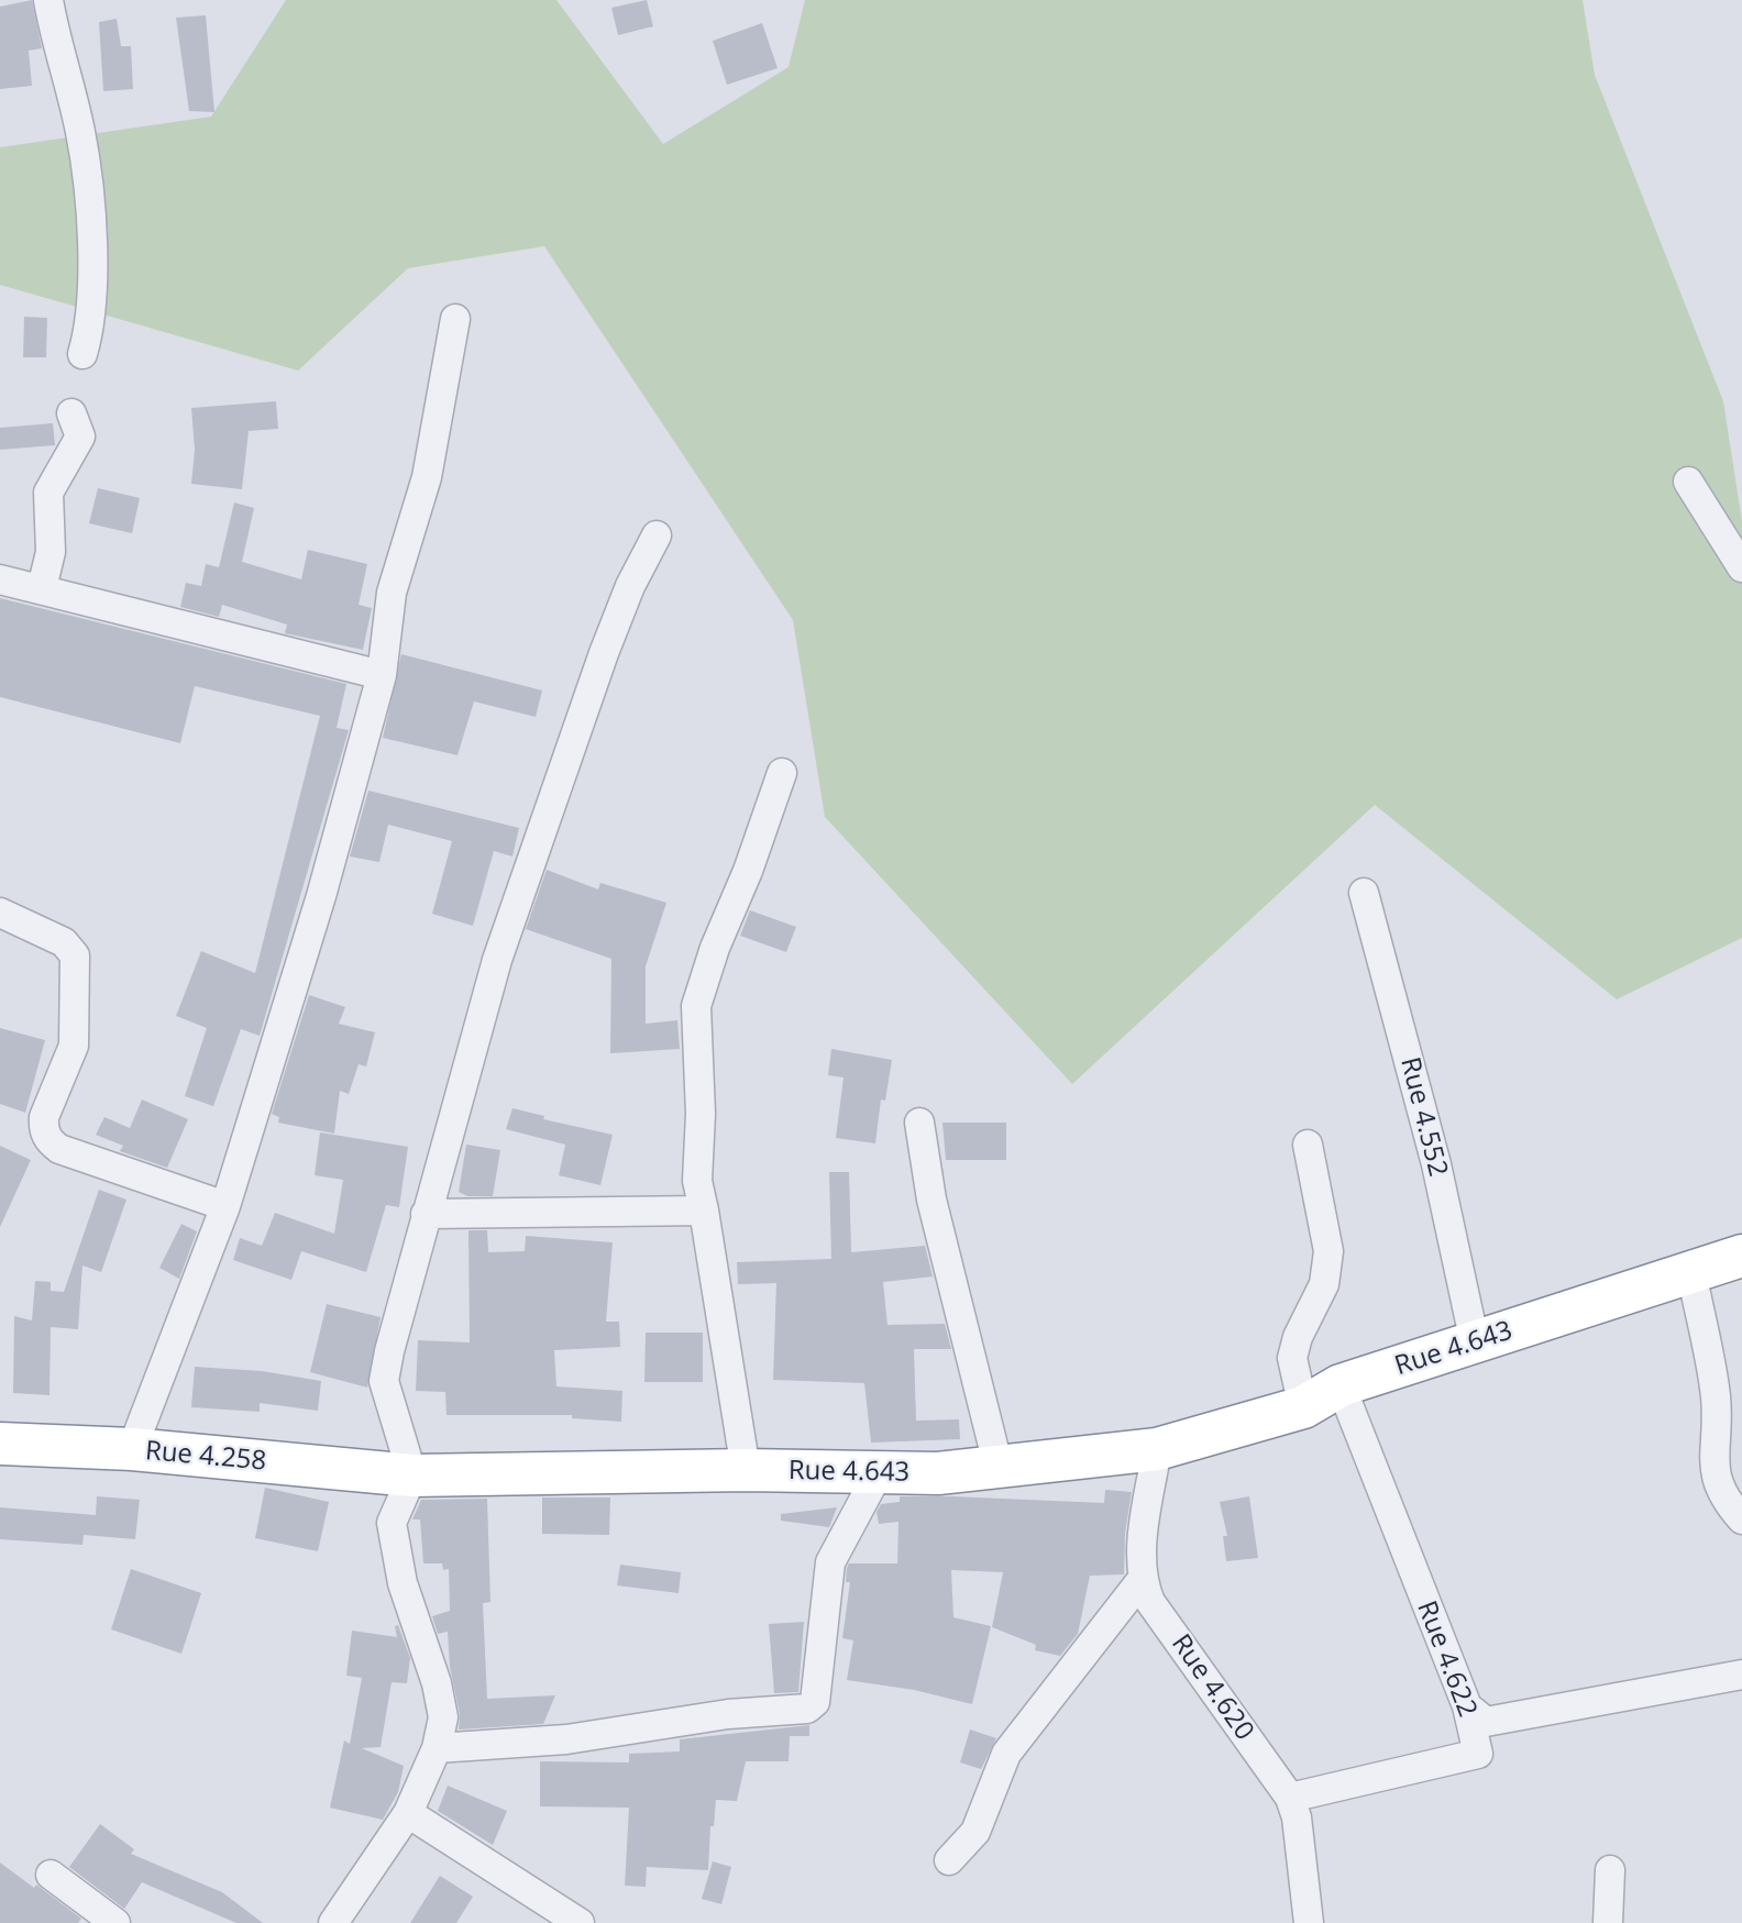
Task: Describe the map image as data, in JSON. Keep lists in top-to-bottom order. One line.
{"streets":{"highway":["Rue 4.643","Rue 4.258"],"street":["Rue 4.552","Rue 4.622","Rue 4.620"]},"crossings":[["Rue 4.552","Rue 4.643"],["Rue 4.643","Rue 4.258"],["Rue 4.643","Rue 4.622"],["Rue 4.643","Rue 4.620"],["Rue 4.622","Rue 4.620"]]}
